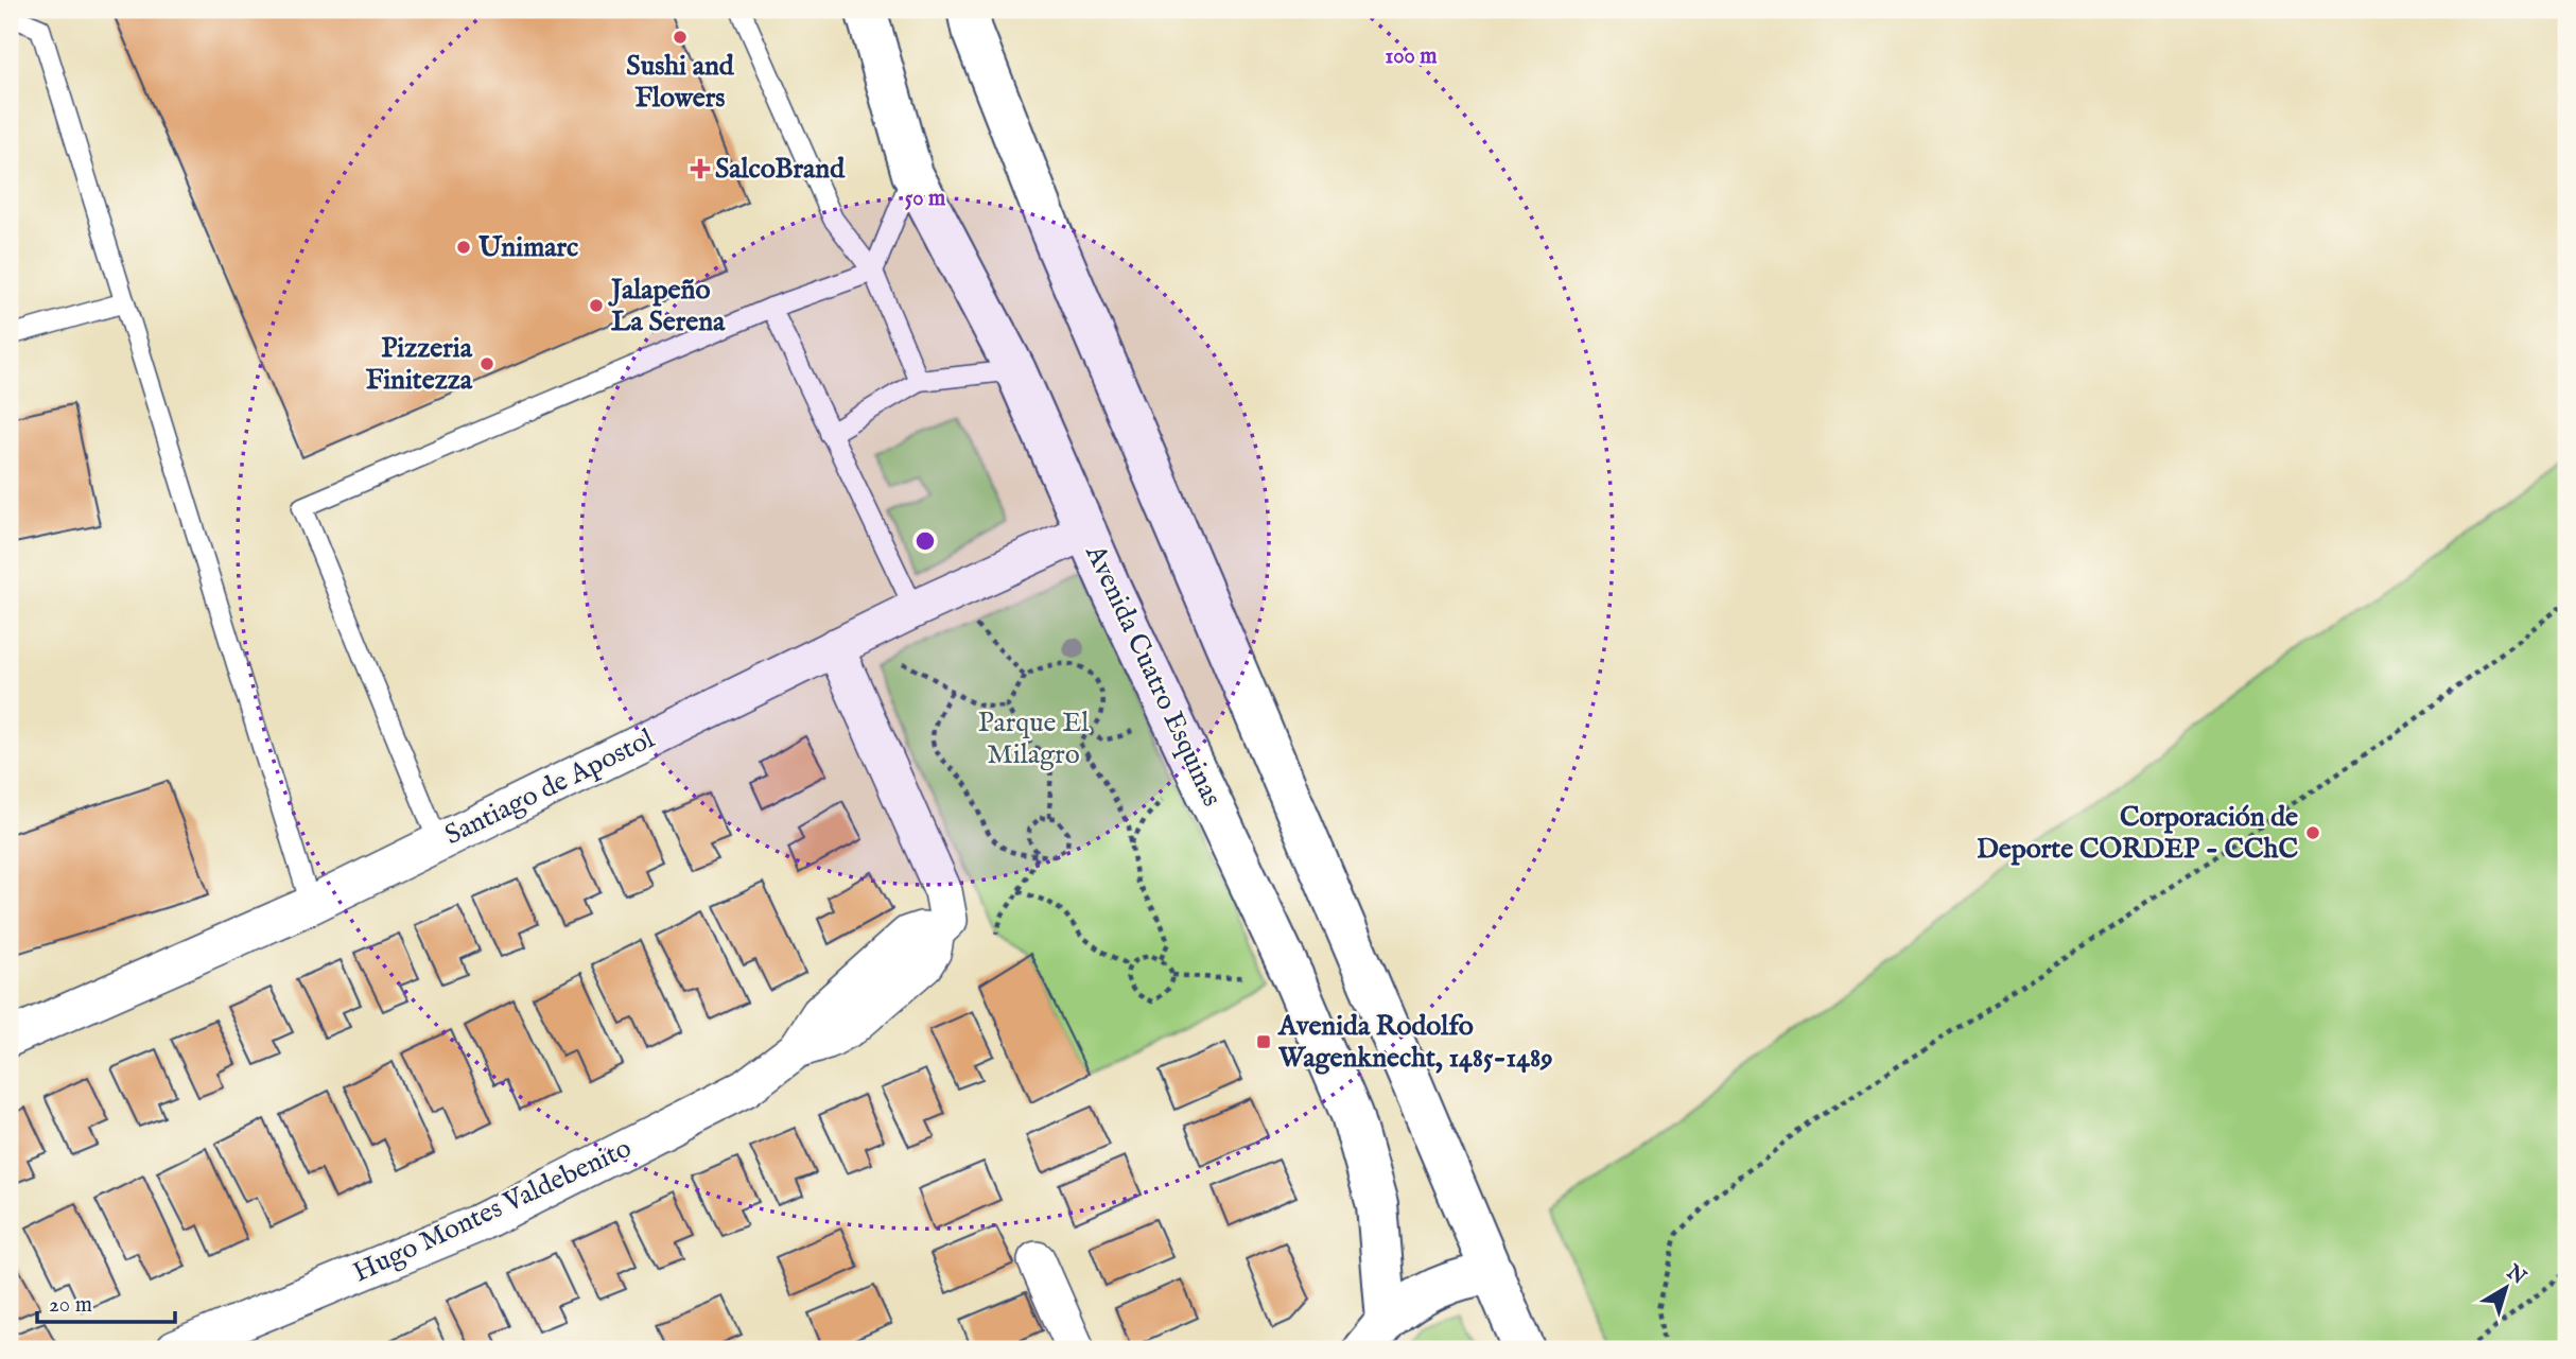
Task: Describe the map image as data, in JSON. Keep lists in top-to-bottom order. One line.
{"streets":{"main road":["Avenida Cuatro Esquinas"],"street":["Santiago de Apostol","Hugo Montes Valdebenito"]},"crossings":[["Avenida Cuatro Esquinas","Santiago de Apostol"],["Santiago de Apostol","Hugo Montes Valdebenito"]],"parks":["Parque El Milagro"],"places":{"other":["Sushi and Flowers","Unimarc","Jalapeño La Serena","Pizzeria Finitezza","Corporación de Deporte CORDEP - CChC"],"health":["SalcoBrand"],"transit":["Avenida Rodolfo Wagenknecht, 1485-1489"]},"scale_bar":"20 m","north":"top right","rings":["100 m","50 m"]}
